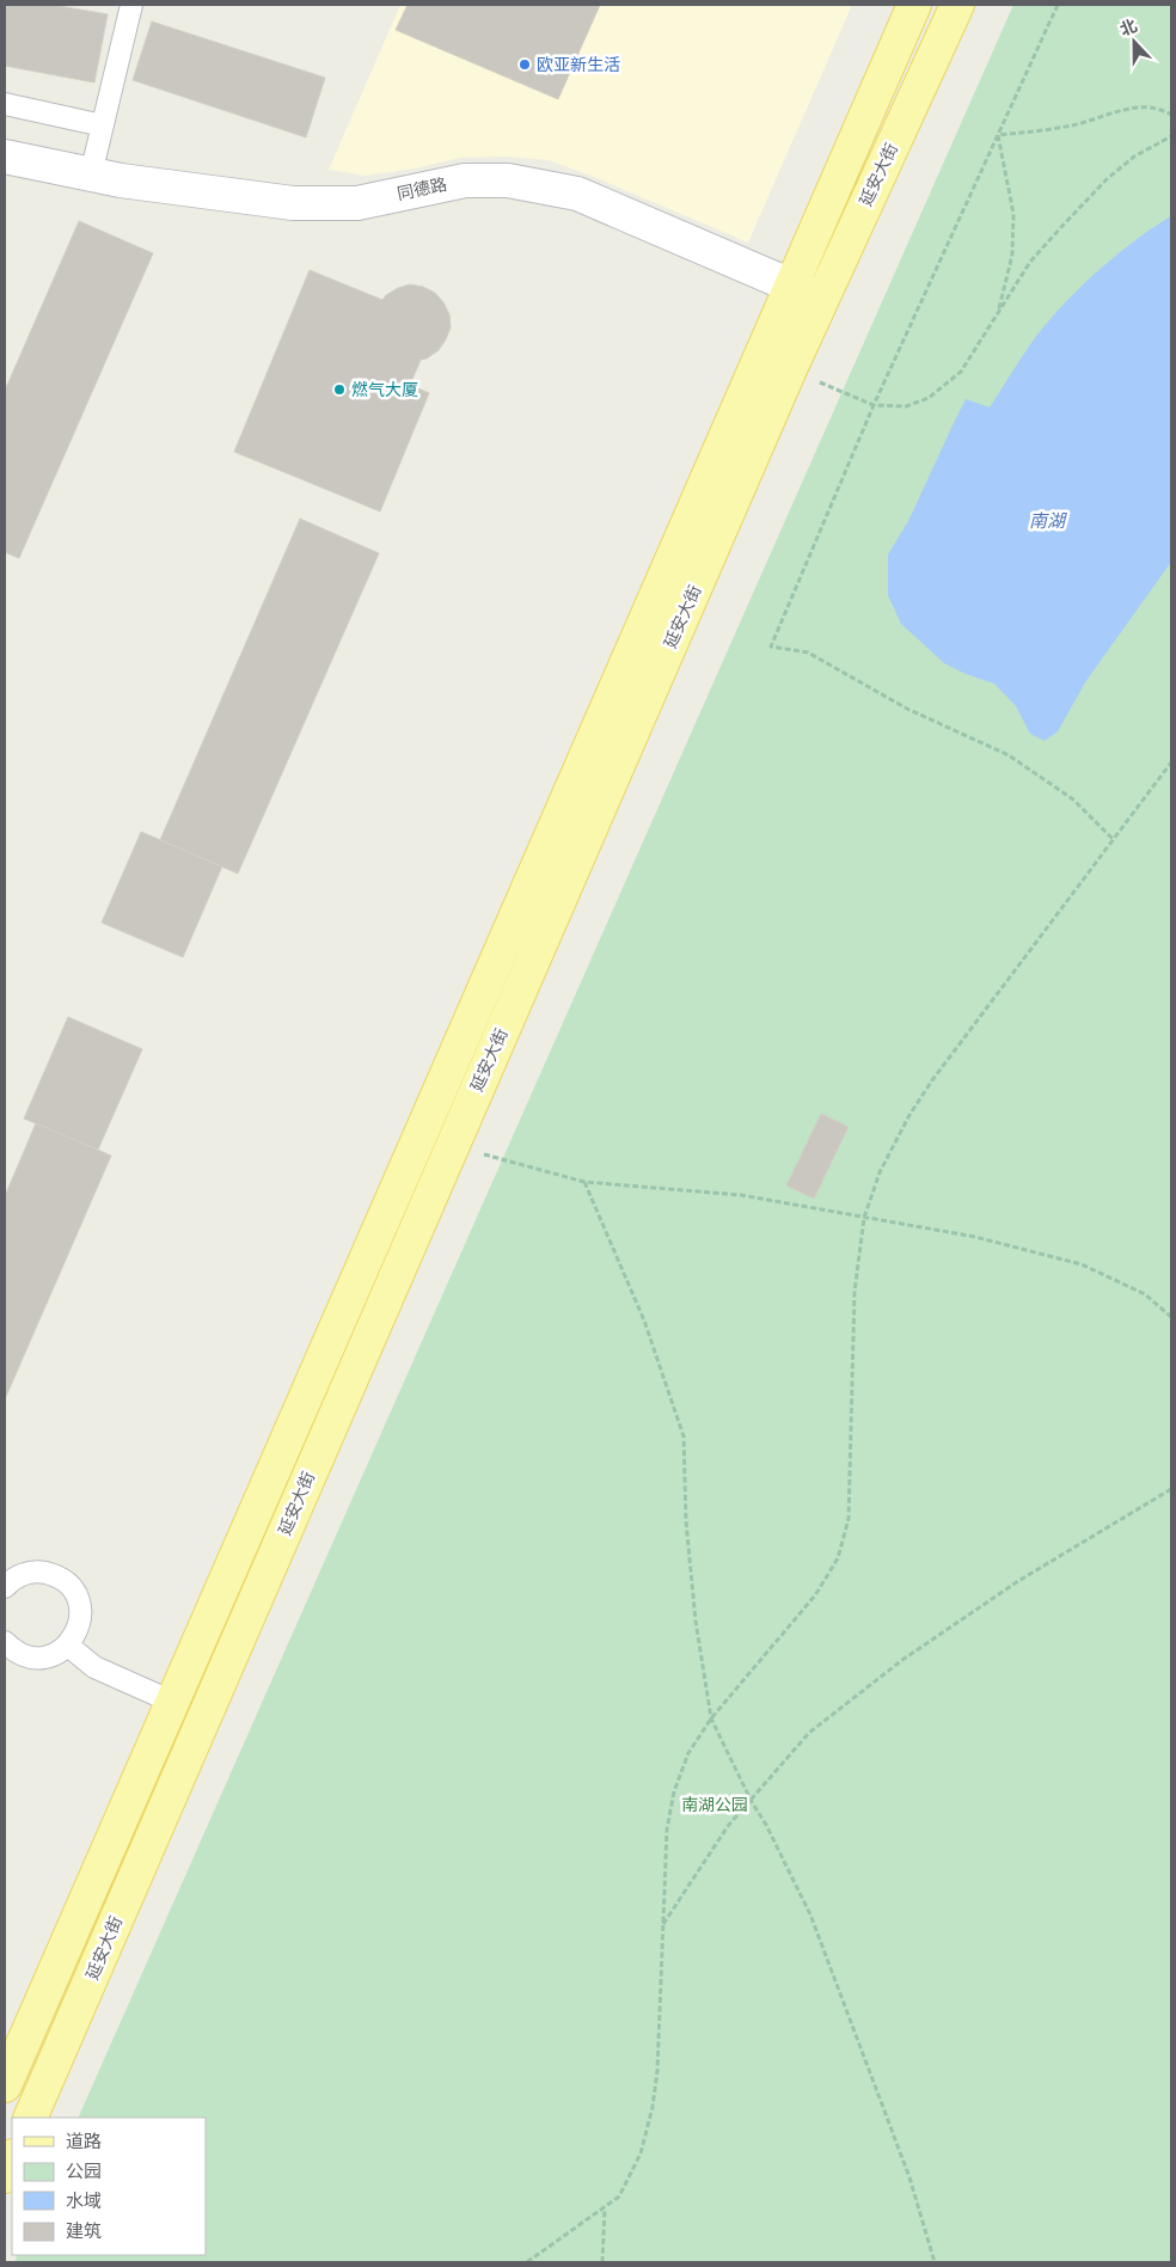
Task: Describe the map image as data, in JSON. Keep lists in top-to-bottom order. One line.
{"streets":{"main road":["延安大街"],"street":["同德路"]},"crossings":[["延安大街","同德路"]],"water":["南湖"],"parks":["南湖公园"],"places":["欧亚新生活","燃气大厦"],"legend":["道路","公园","水域","建筑"],"north":"top"}
